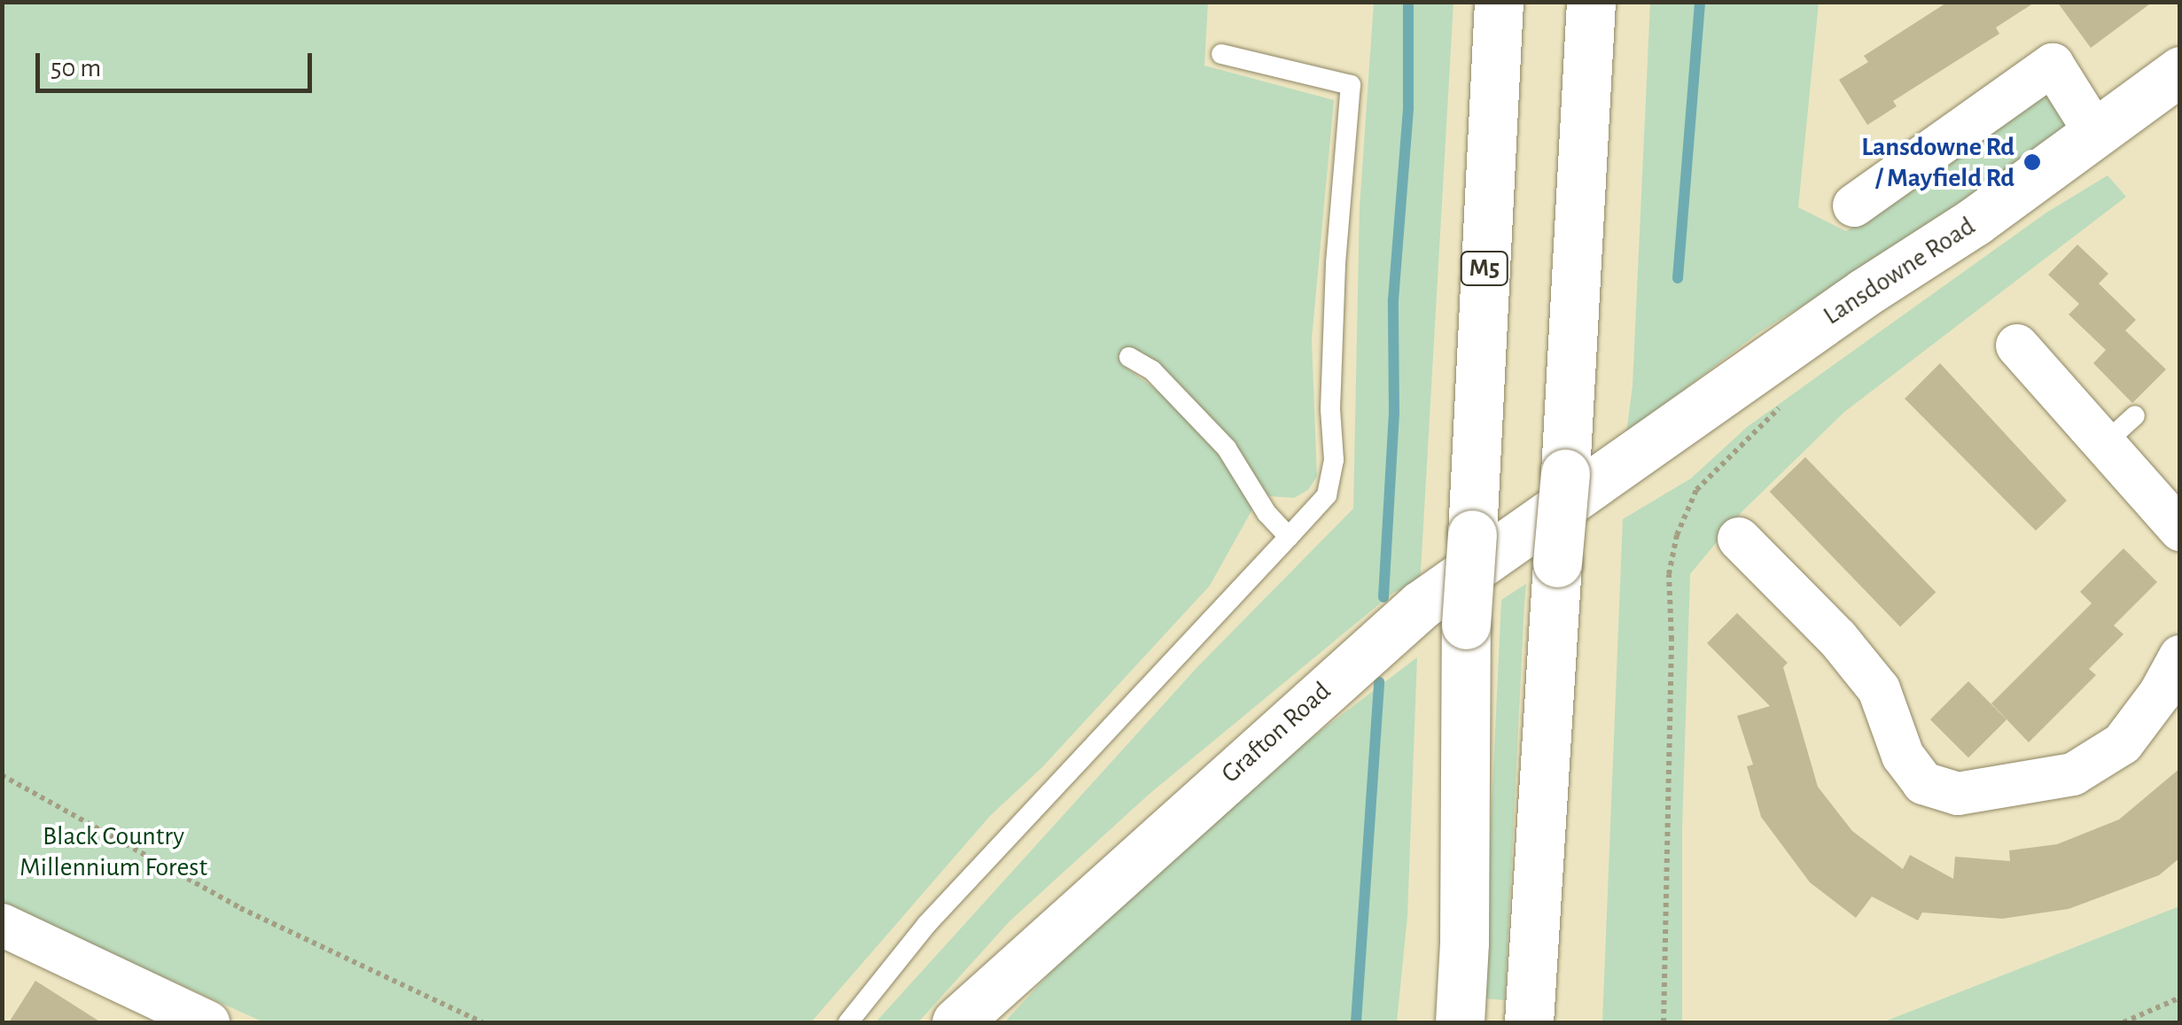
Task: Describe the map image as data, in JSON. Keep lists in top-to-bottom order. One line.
{"streets":{"main road":["M5","Lansdowne Road","Grafton Road"]},"crossings":[["Lansdowne Road","Grafton Road"]],"parks":["Black Country Millennium Forest"],"places":["Lansdowne Rd / Mayfield Rd"],"scale_bar":"50 m"}
